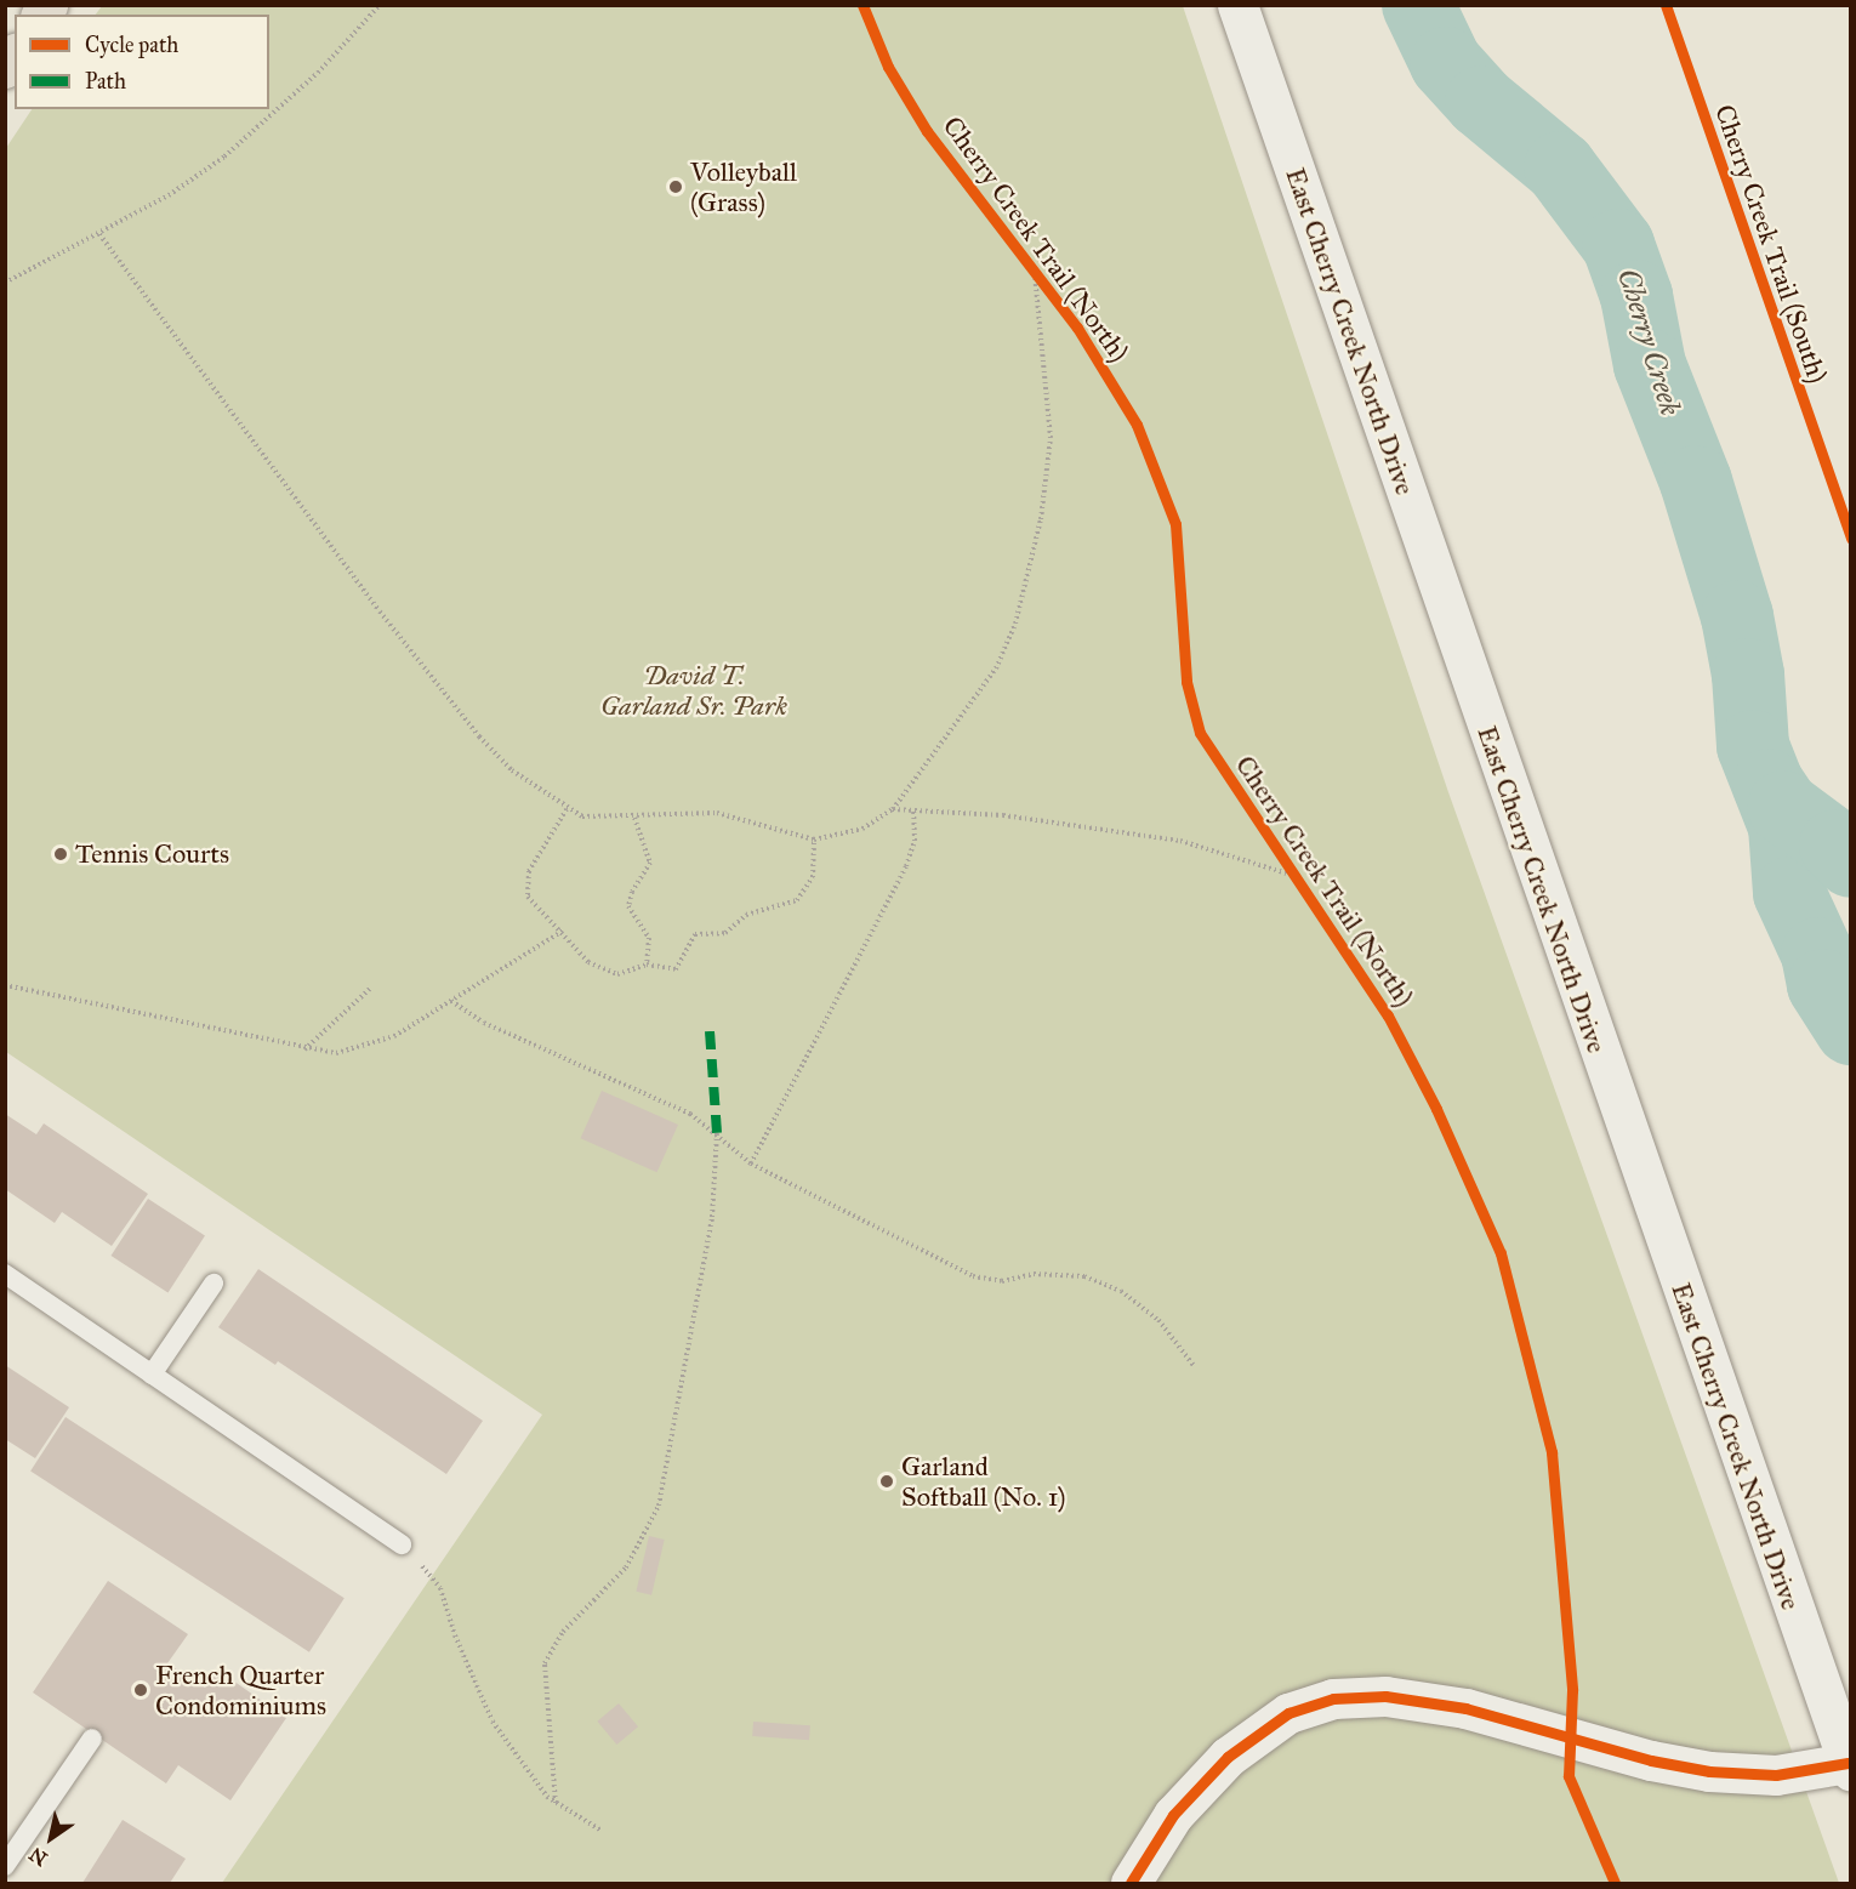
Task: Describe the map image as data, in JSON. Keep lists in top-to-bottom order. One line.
{"streets":{"street":["East Cherry Creek North Drive"],"cycle path":["Cherry Creek Trail (North)","Cherry Creek Trail (South)"]},"water":["Cherry Creek"],"parks":["David T. Garland Sr. Park"],"places":["Volleyball (Grass)","Tennis Courts","Garland Softball (No. 1)","French Quarter Condominiums"],"legend":["Cycle path","Path"],"north":"bottom left"}
